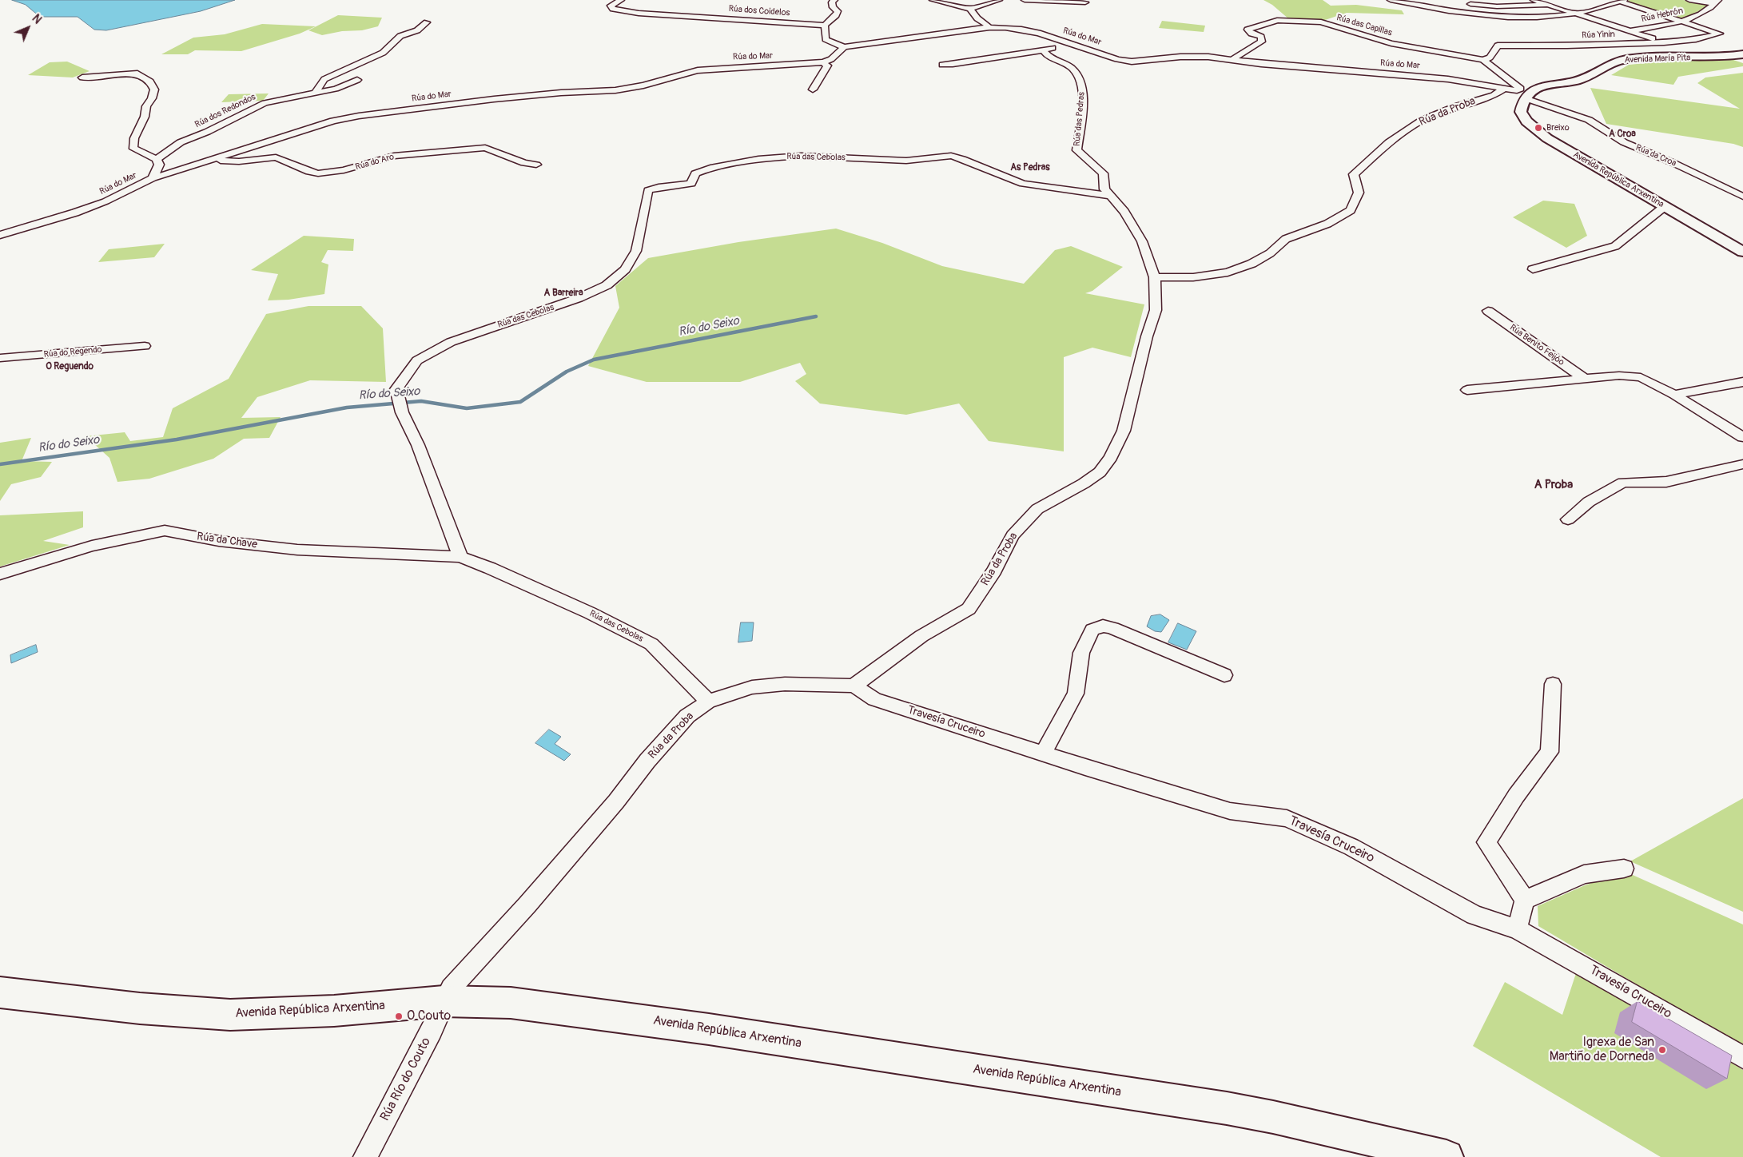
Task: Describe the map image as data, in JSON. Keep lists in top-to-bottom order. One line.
{"streets":{"main road":["Avenida María Pita","Avenida República Arxentina"],"street":["Rúa dos Coidelos","Rúa Hebrón","Rúa das Capillas","Rúa Yinin","Rúa do Mar","Rúa dos Redondos","Rúa da Proba","Rúa das Pedras","Rúa da Croa","Rúa das Cebolas","Rúa do Aro","Rúa Benito Feijóo","Rúa do Regendo","Rúa da Chave","Travesía Cruceiro","Rúa Río do Couto"]},"crossings":[["Rúa Hebrón","Rúa Yinin"],["Rúa das Capillas","Rúa Yinin"],["Rúa das Capillas","Rúa do Mar"],["Rúa das Capillas","Avenida María Pita"],["Rúa das Capillas","Rúa da Proba"],["Rúa das Capillas","Rúa da Croa"],["Rúa das Capillas","Avenida República Arxentina"],["Rúa do Mar","Avenida María Pita"],["Rúa do Mar","Rúa da Proba"],["Rúa do Mar","Rúa da Croa"],["Rúa do Mar","Rúa do Aro"],["Rúa do Mar","Avenida República Arxentina"],["Avenida María Pita","Rúa da Proba"],["Avenida María Pita","Rúa da Croa"],["Avenida María Pita","Avenida República Arxentina"],["Rúa da Proba","Rúa das Pedras"],["Rúa da Proba","Rúa da Croa"],["Rúa da Proba","Rúa das Cebolas"],["Rúa da Proba","Avenida República Arxentina"],["Rúa da Proba","Travesía Cruceiro"],["Rúa da Proba","Rúa Río do Couto"],["Rúa das Pedras","Rúa das Cebolas"],["Rúa da Croa","Avenida República Arxentina"],["Rúa das Cebolas","Rúa da Chave"],["Avenida República Arxentina","Rúa Río do Couto"]],"districts":["A Croa","As Pedras","A Barreira","O Reguendo","A Proba"],"water":["Río do Seixo"],"places":["Breixo","O Couto","Igrexa de San Martiño de Dorneda"],"north":"top right"}
